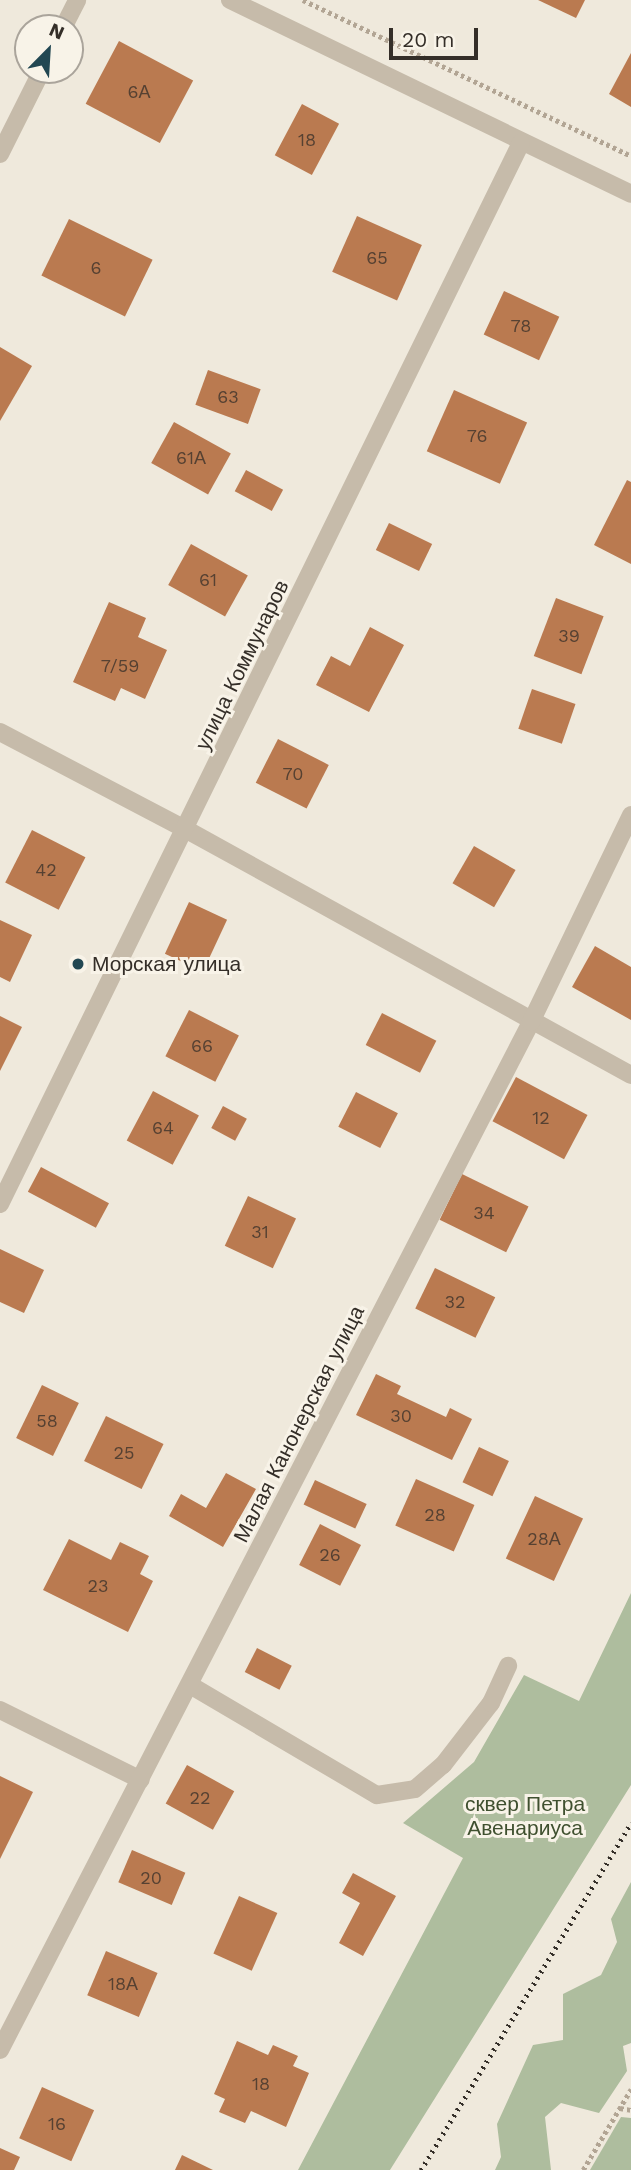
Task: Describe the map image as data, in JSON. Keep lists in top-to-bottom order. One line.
{"streets":{"street":["улица Коммунаров","Малая Канонерская улица"]},"parks":["сквер Петра Авенариуса"],"places":["Морская улица"],"house_numbers":["6А","18","65","6","78","63","76","61А","61","39","7/59","70","42","66","12","64","34","31","32","30","58","25","28","28А","26","23","22","20","18А","18","16"],"scale_bar":"20 m","north":"top right"}
